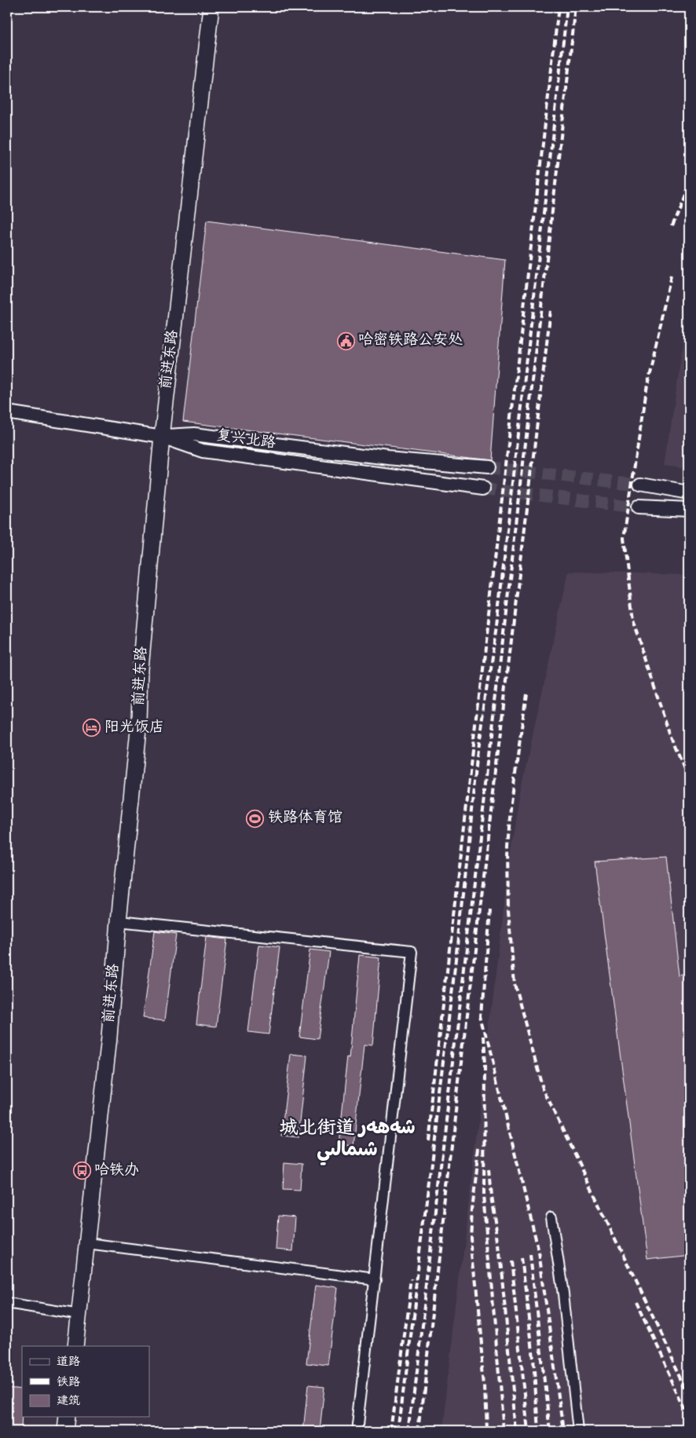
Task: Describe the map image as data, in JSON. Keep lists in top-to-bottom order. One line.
{"streets":{"main road":["前进东路"],"street":["复兴北路"]},"crossings":[["前进东路","复兴北路"]],"districts":["城北街道 شەھەر شىمالىي"],"places":{"public building":["哈密铁路公安处"],"hotel":["阳光饭店"],"sports":["铁路体育馆"],"bus stop":["哈铁办"]},"legend":["道路","铁路","建筑"]}
